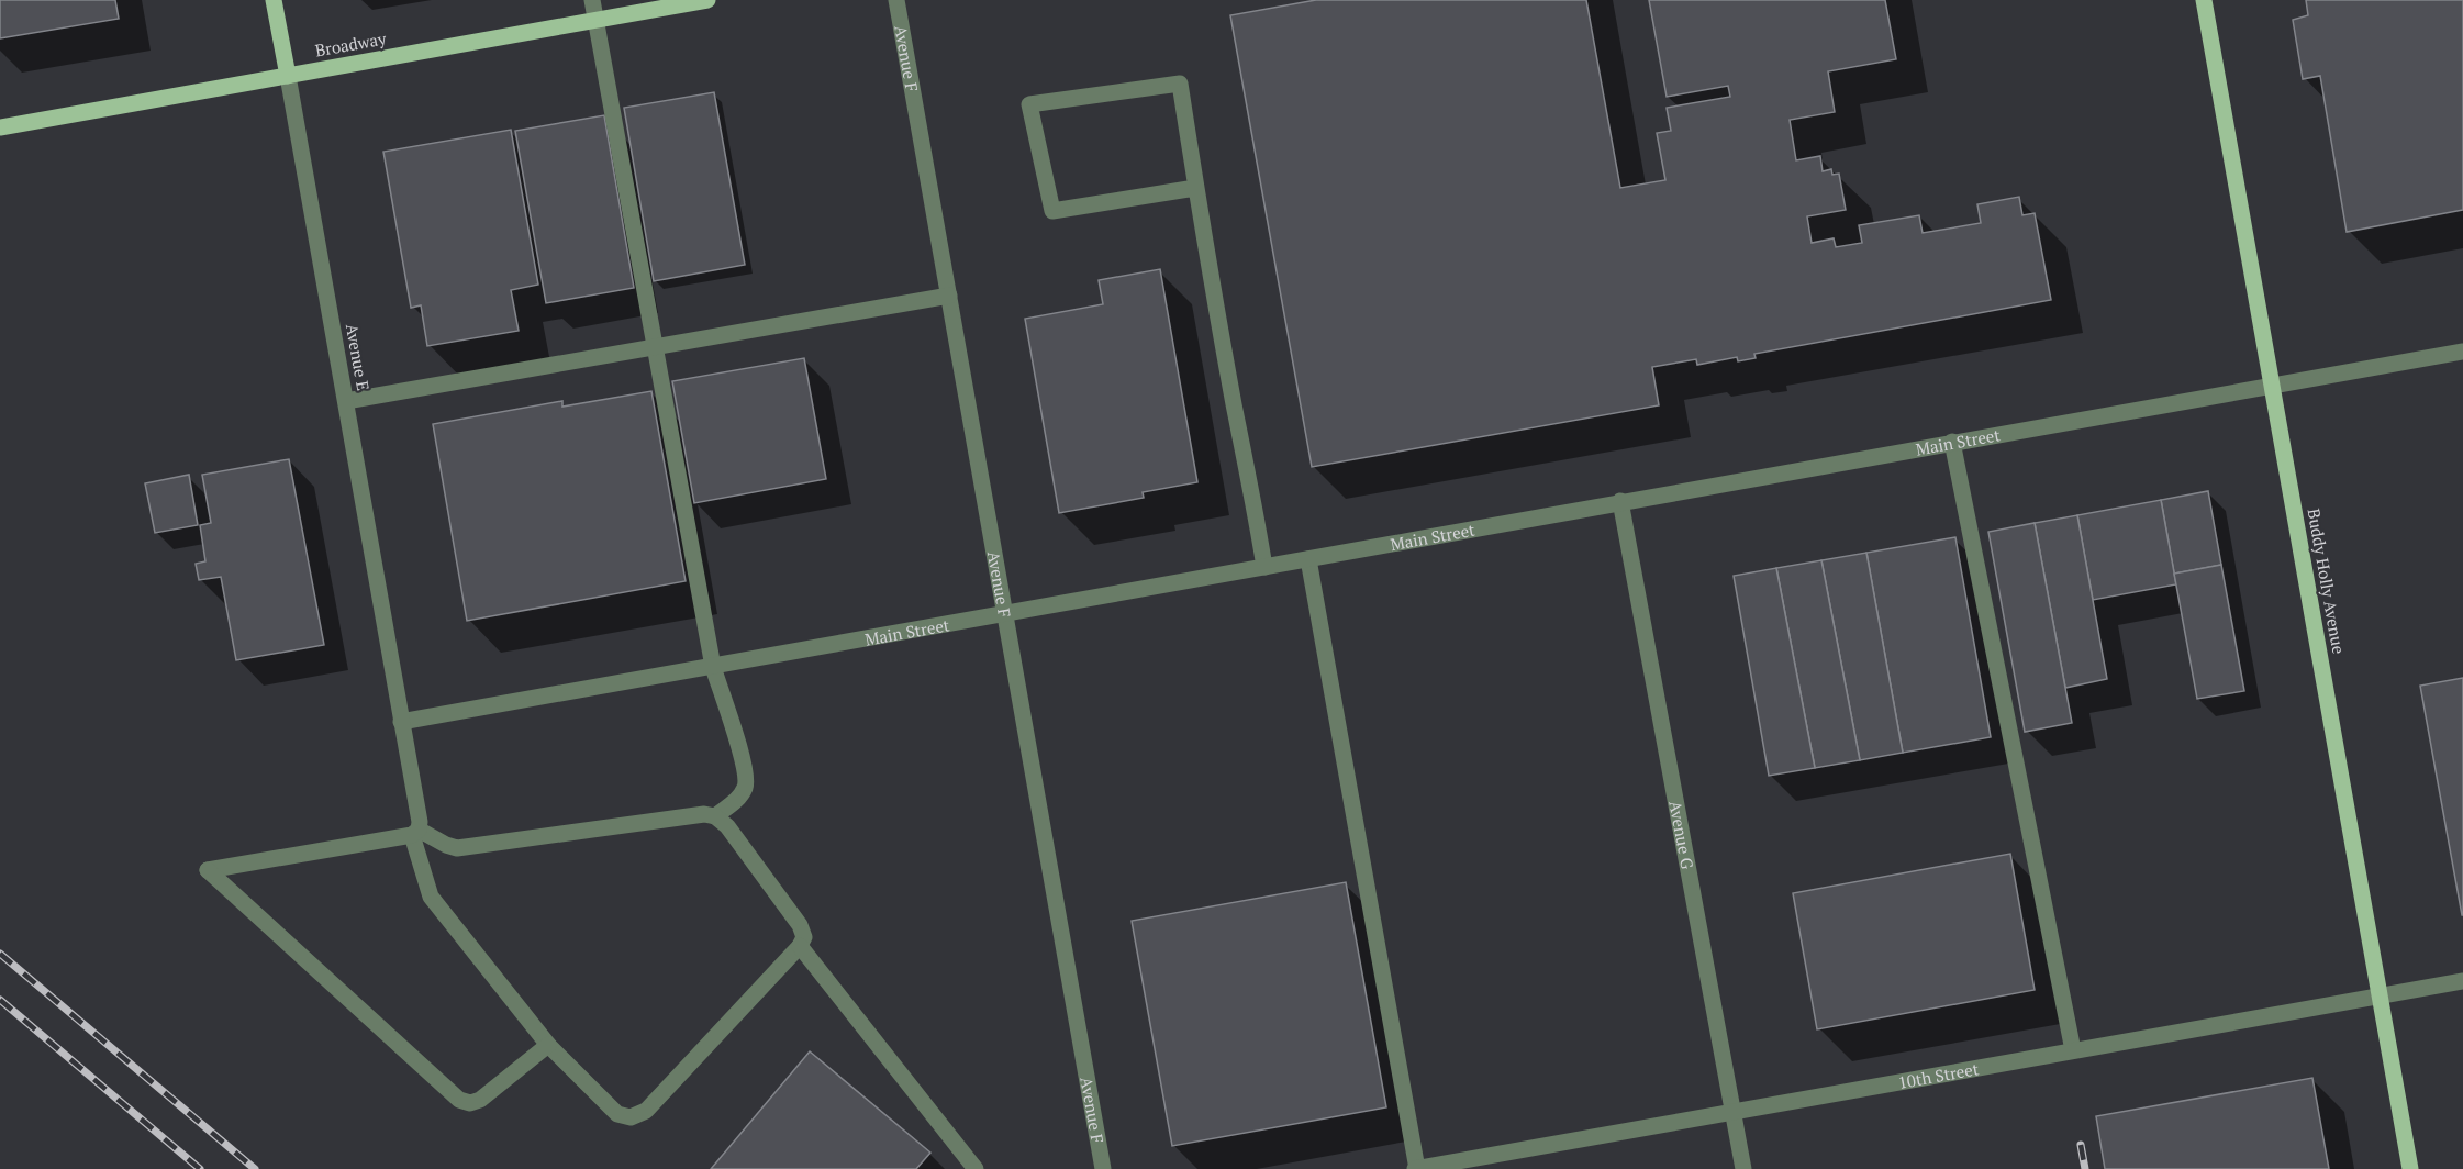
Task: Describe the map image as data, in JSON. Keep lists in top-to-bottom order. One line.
{"streets":{"main road":["Broadway","Avenue E","Buddy Holly Avenue"],"street":["Avenue F","Main Street","Avenue G","10th Street"]},"crossings":[["Broadway","Avenue E"],["Avenue F","Main Street"],["Avenue E","Main Street"],["Main Street","Buddy Holly Avenue"],["Main Street","Avenue G"],["Buddy Holly Avenue","10th Street"],["Avenue G","10th Street"]]}
